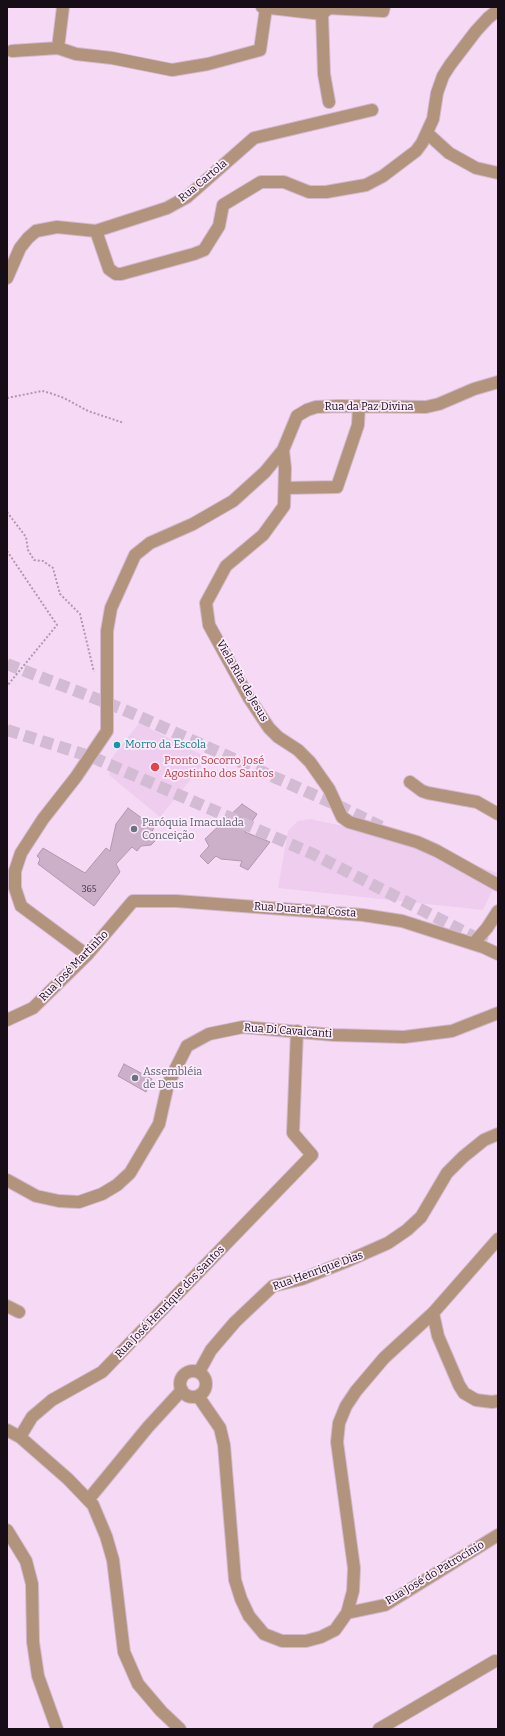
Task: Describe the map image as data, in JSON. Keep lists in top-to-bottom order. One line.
{"streets":{"street":["Rua Cartola","Rua da Paz Divina","Viela Rita de Jesus","Rua Duarte da Costa","Rua José Martinho","Rua Di Cavalcanti","Rua Henrique Dias","Rua José Henrique dos Santos","Rua José do Patrocínio"]},"crossings":[["Rua da Paz Divina","Viela Rita de Jesus"],["Rua da Paz Divina","Rua José Martinho"],["Rua Duarte da Costa","Rua José Martinho"],["Rua Di Cavalcanti","Rua José Henrique dos Santos"]],"places":["Morro da Escola","Pronto Socorro José Agostinho dos Santos","Paróquia Imaculada Conceição","Assembléia de Deus"],"house_numbers":["365"]}
